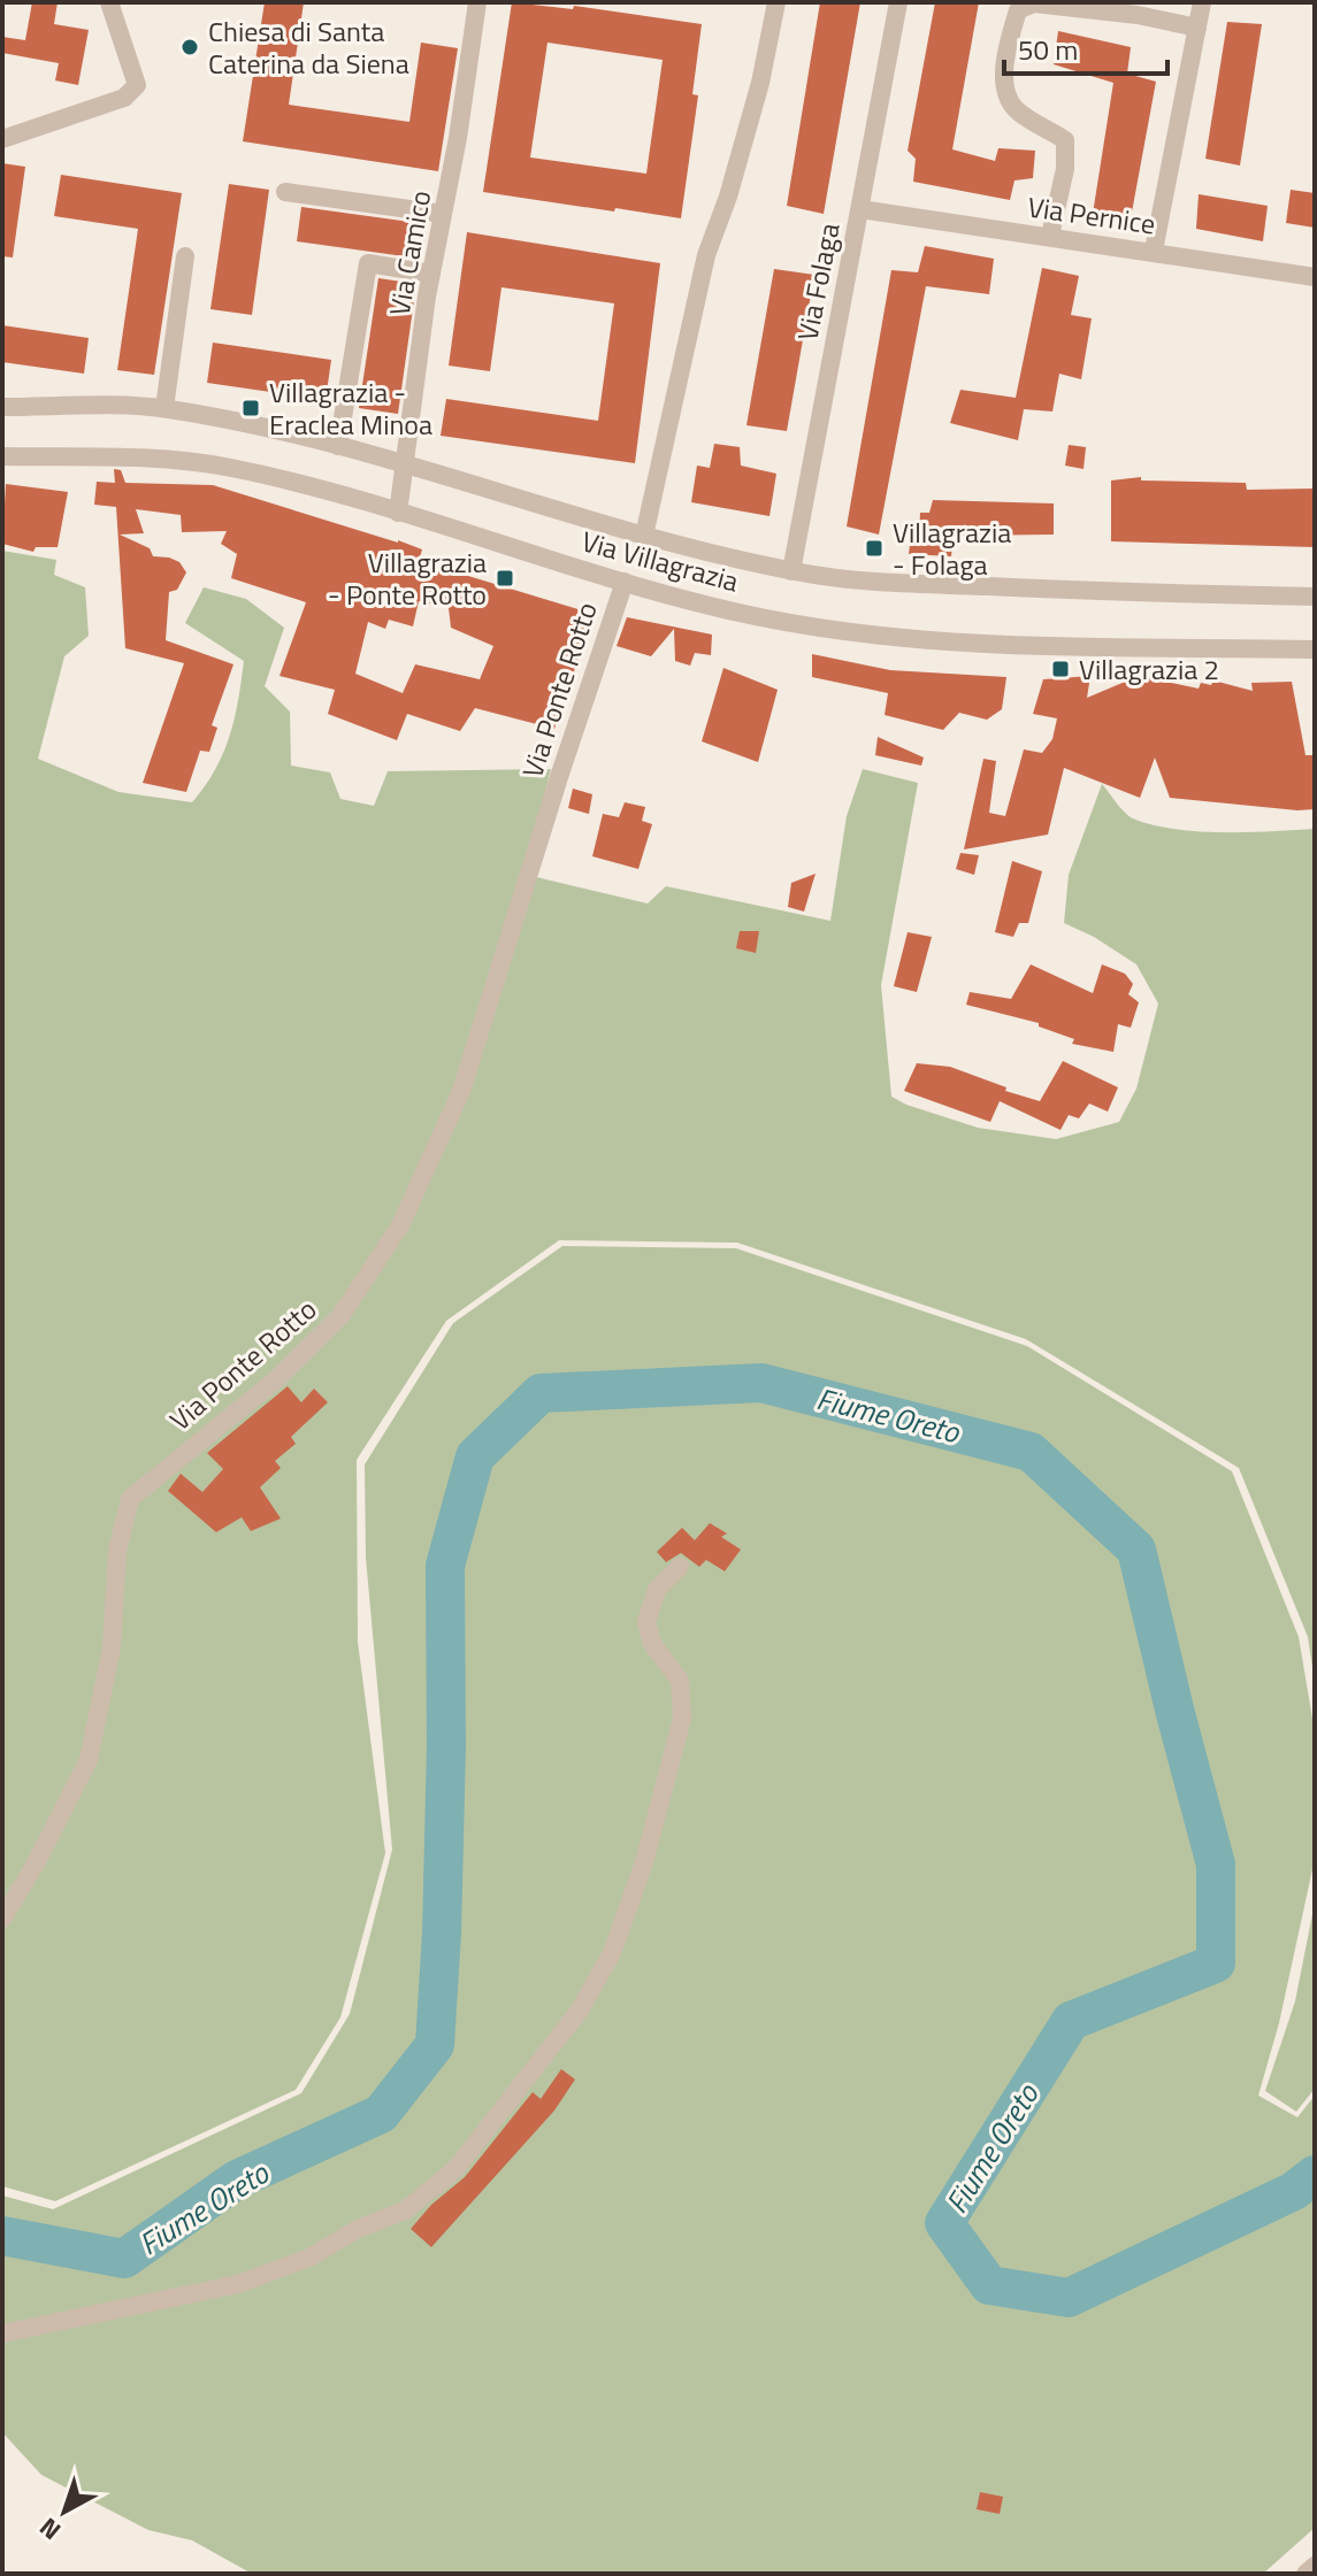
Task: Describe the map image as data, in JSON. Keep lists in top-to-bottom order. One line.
{"streets":{"street":["Via Pernice","Via Camico","Via Folaga","Via Villagrazia","Via Ponte Rotto"]},"crossings":[["Via Pernice","Via Folaga"],["Via Camico","Via Villagrazia"],["Via Folaga","Via Villagrazia"],["Via Villagrazia","Via Ponte Rotto"]],"water":["Fiume Oreto"],"places":{"other":["Chiesa di Santa Caterina da Siena"],"transit":["Villagrazia - Eraclea Minoa","Villagrazia - Folaga","Villagrazia - Ponte Rotto","Villagrazia 2"]},"scale_bar":"50 m","north":"bottom left"}
